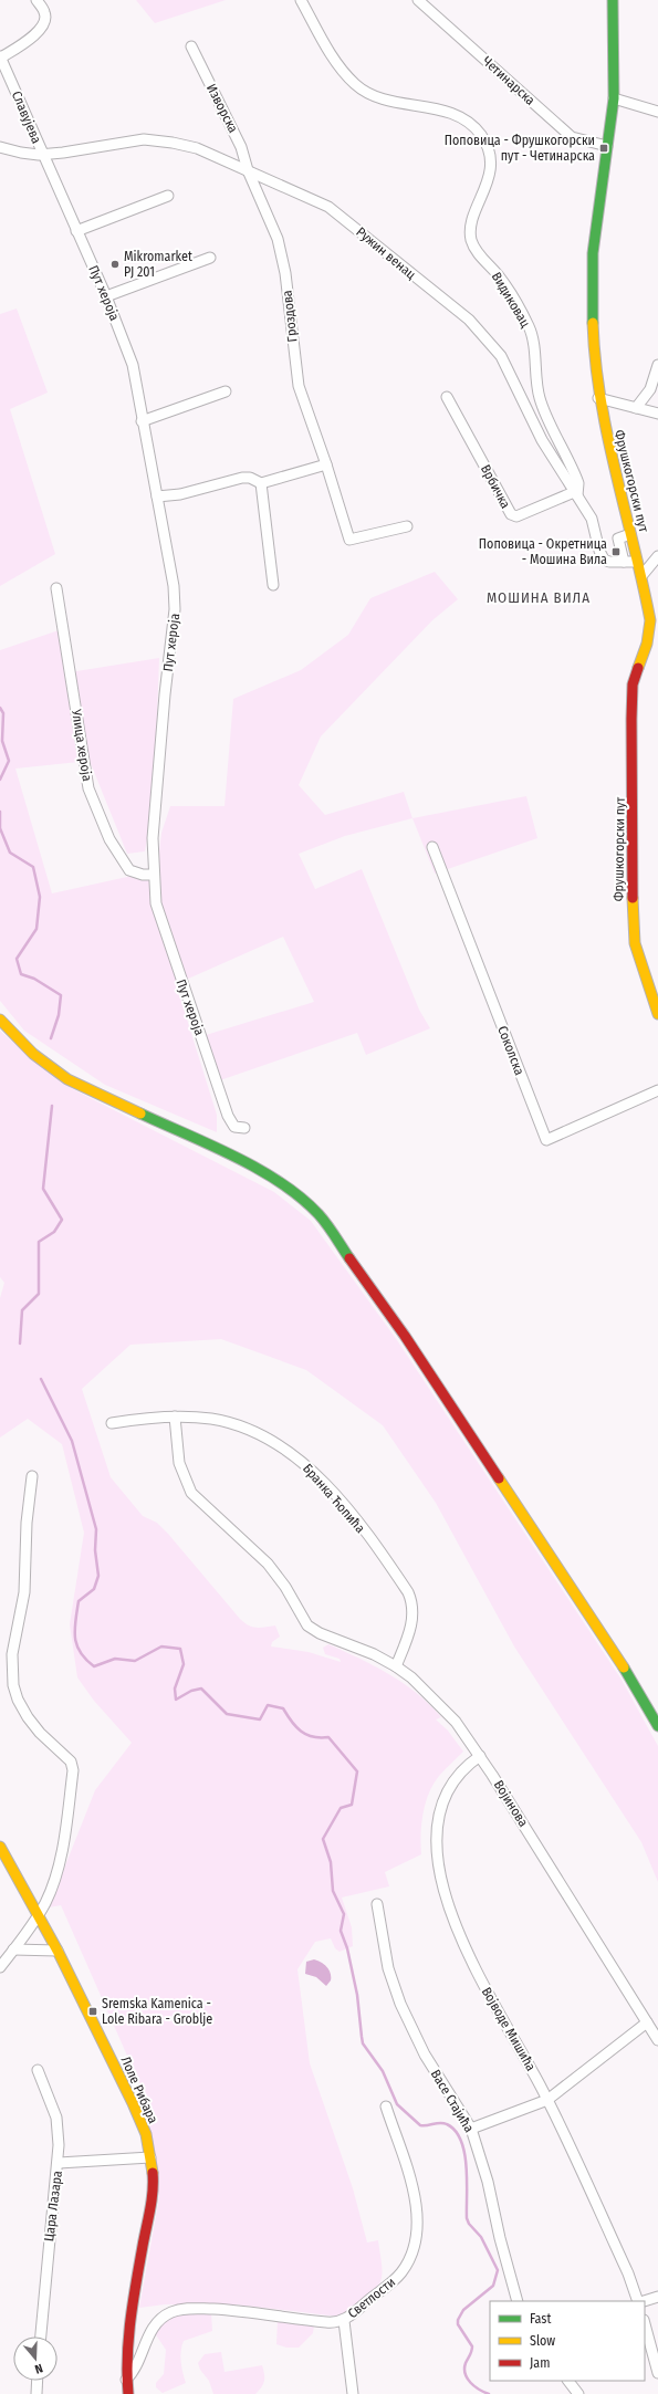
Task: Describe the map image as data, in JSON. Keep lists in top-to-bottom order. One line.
{"streets":{"street":["Четинарска","Изворска","Славујева","Ружин венац","Пут хероја","Видиковац","Гроздова","Фрушкогорски пут","Врбичка","Улица хероја","Соколска","Бранка Ћопића","Војинова","Војводе Мишића","Лоле Рибара","Васе Стајића","Цара Лазара","Светлости"]},"crossings":[["Четинарска","Фрушкогорски пут"],["Изворска","Ружин венац"],["Изворска","Гроздова"],["Славујева","Ружин венац"],["Славујева","Пут хероја"],["Ружин венац","Пут хероја"],["Ружин венац","Видиковац"],["Ружин венац","Гроздова"],["Ружин венац","Фрушкогорски пут"],["Ружин венац","Врбичка"],["Пут хероја","Улица хероја"],["Видиковац","Врбичка"],["Бранка Ћопића","Војинова"],["Војинова","Војводе Мишића"],["Лоле Рибара","Светлости"]],"districts":["МОШИНА ВИЛА"],"places":{"transit":["Поповица - Фрушкогорски пут - Четинарска","Поповица - Окретница - Мошина Вила","Sremska Kamenica - Lole Ribara - Groblje"],"other":["Mikromarket PJ 201"]},"legend":["Fast","Slow","Jam"],"north":"bottom"}
